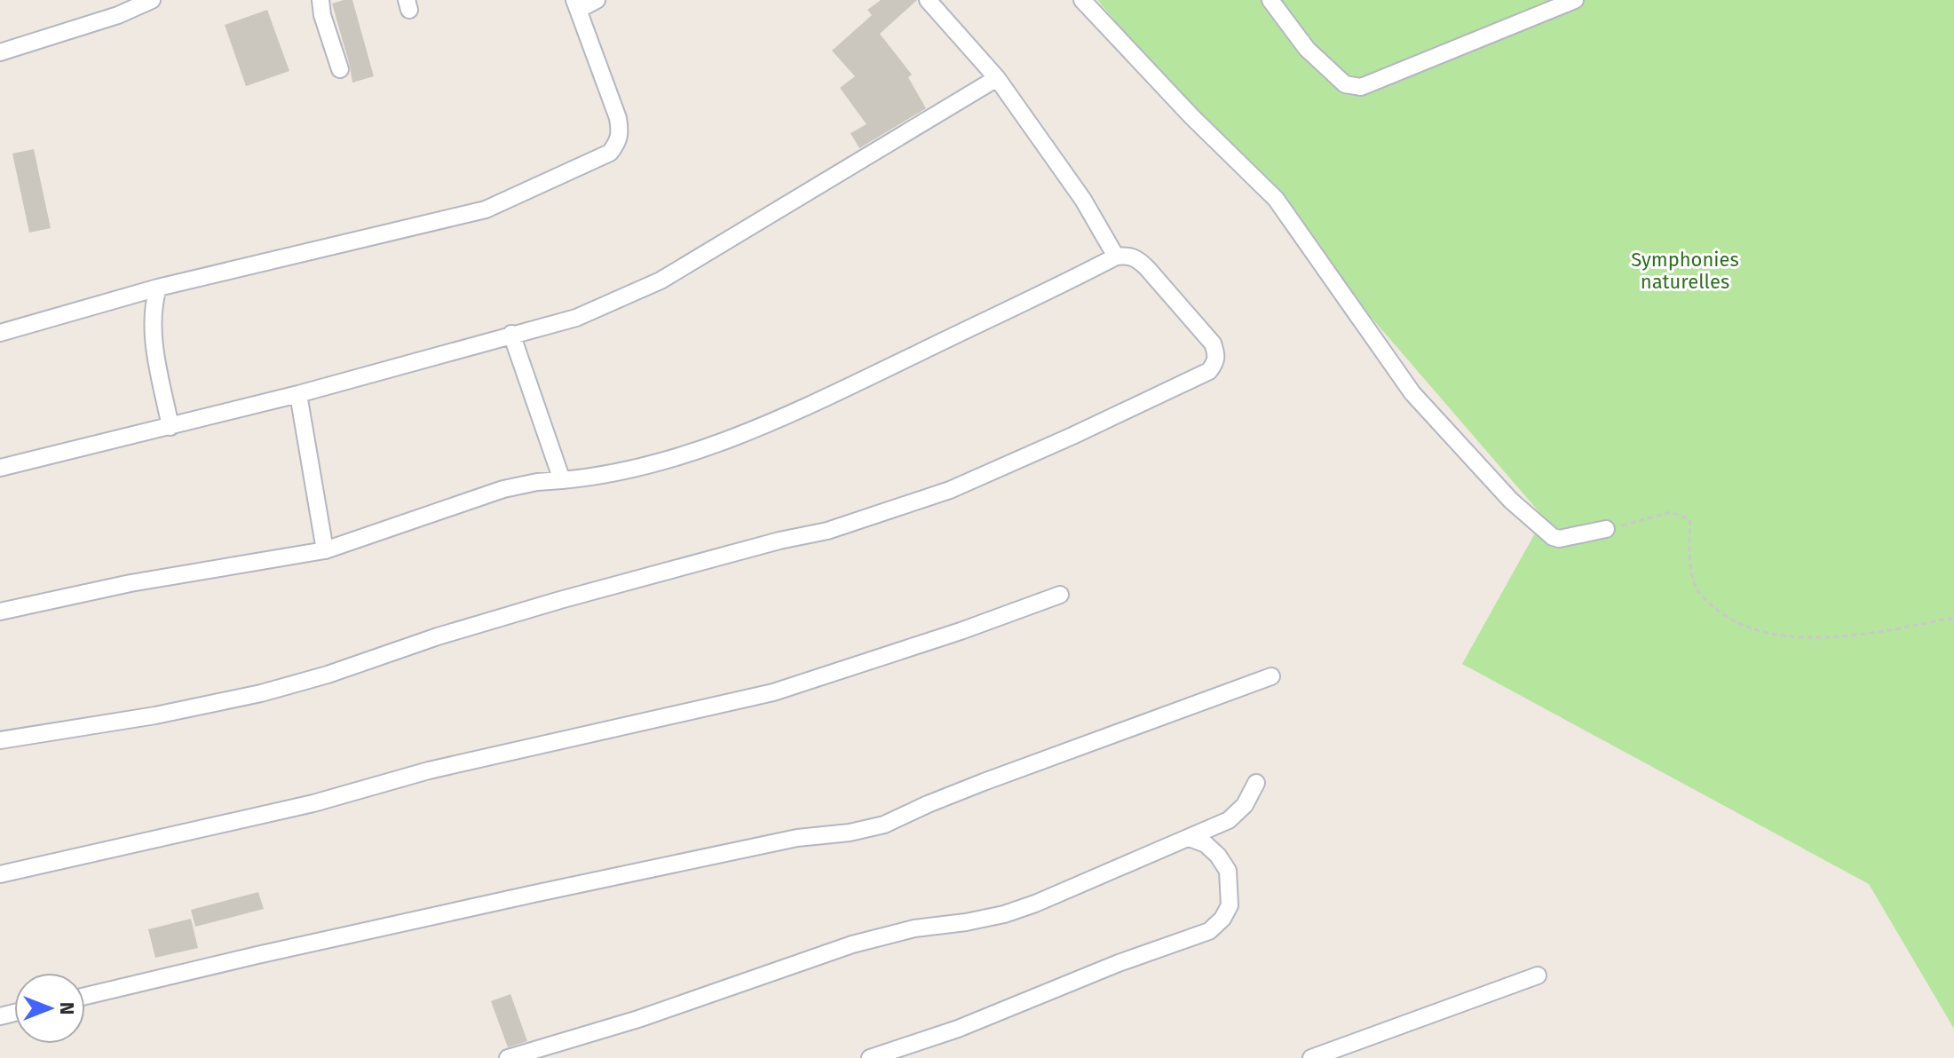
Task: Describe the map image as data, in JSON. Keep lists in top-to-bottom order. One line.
{"parks":["Symphonies naturelles"],"north":"right"}
